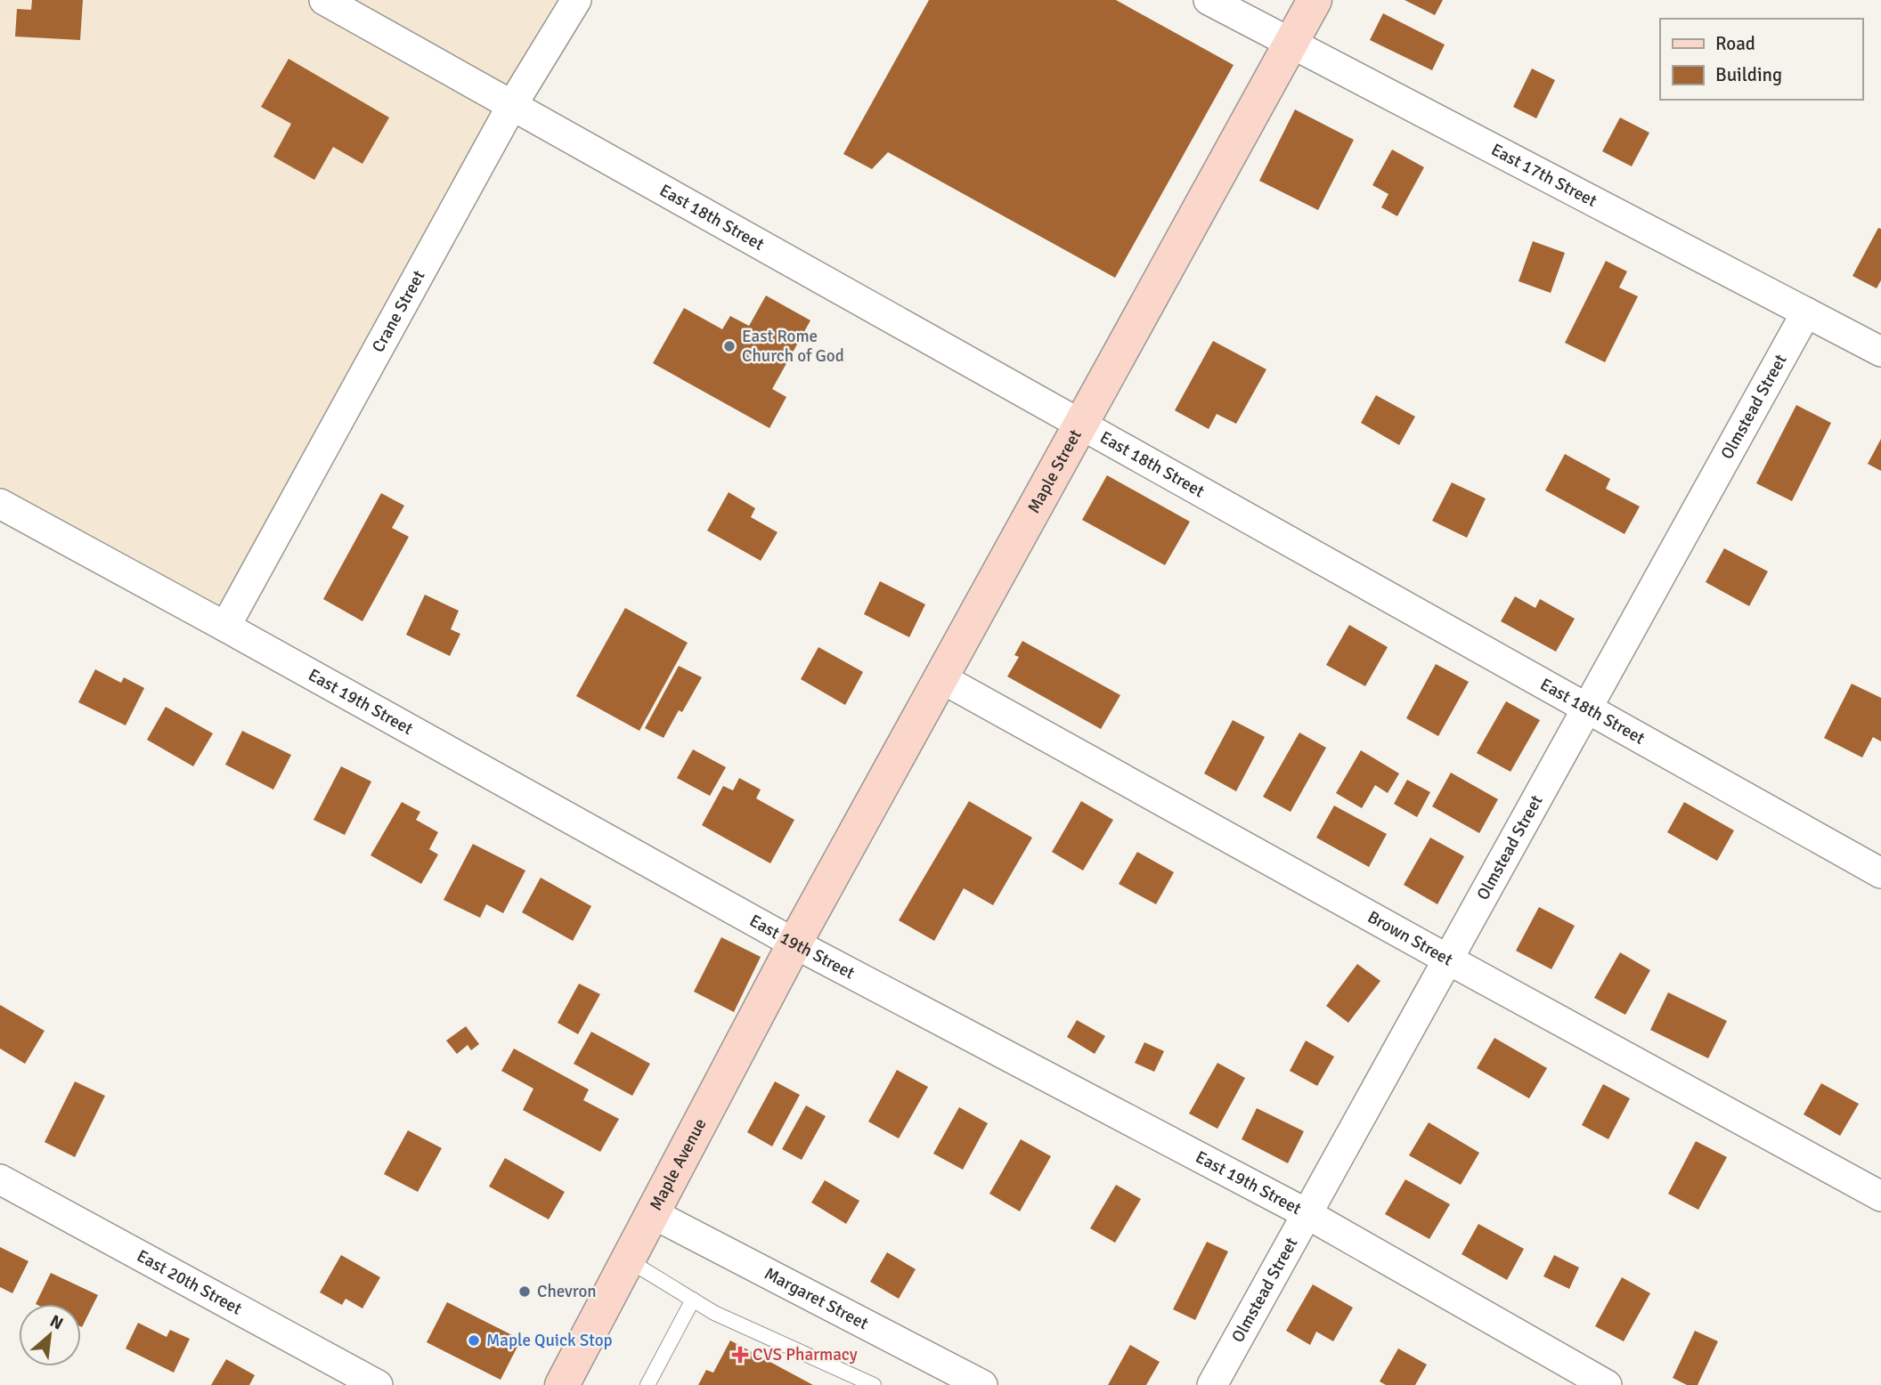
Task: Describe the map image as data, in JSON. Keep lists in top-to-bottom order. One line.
{"streets":{"main road":["Maple Street","Maple Avenue"],"street":["East 17th Street","East 18th Street","Crane Street","Olmstead Street","East 19th Street","Brown Street","East 20th Street","Margaret Street"]},"crossings":[["East 17th Street","Olmstead Street"],["East 17th Street","Maple Street"],["East 18th Street","Crane Street"],["East 18th Street","Olmstead Street"],["East 18th Street","Maple Street"],["Crane Street","East 19th Street"],["Olmstead Street","East 19th Street"],["Olmstead Street","Brown Street"],["Maple Street","East 19th Street"],["Maple Street","Brown Street"],["Maple Street","Maple Avenue"],["East 19th Street","Maple Avenue"],["Maple Avenue","Margaret Street"]],"places":{"other":["East Rome Church of God","Chevron","Maple Quick Stop"],"health":["CVS Pharmacy"]},"legend":["Road","Building"],"north":"top right"}
